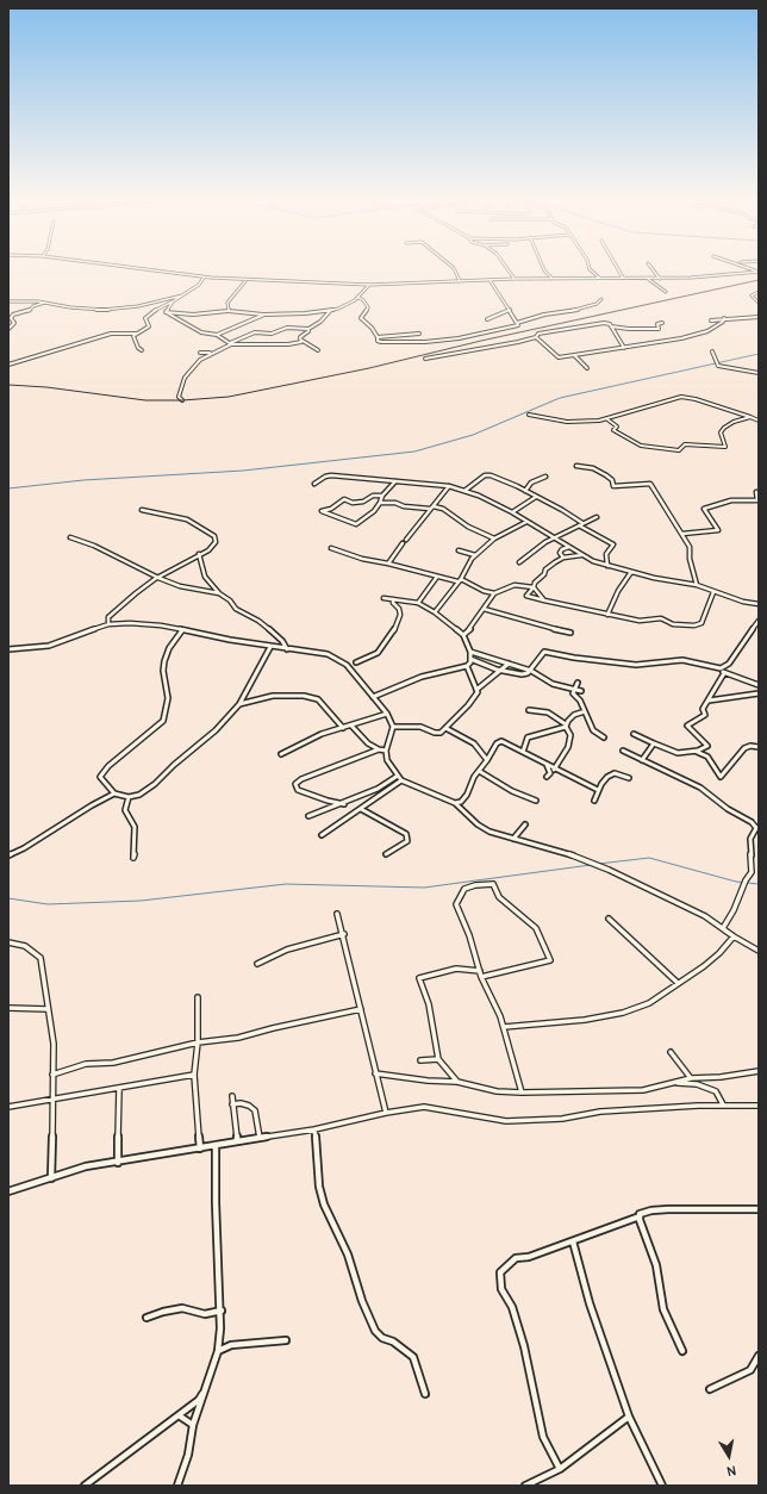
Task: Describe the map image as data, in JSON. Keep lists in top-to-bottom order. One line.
{"north":"bottom"}
